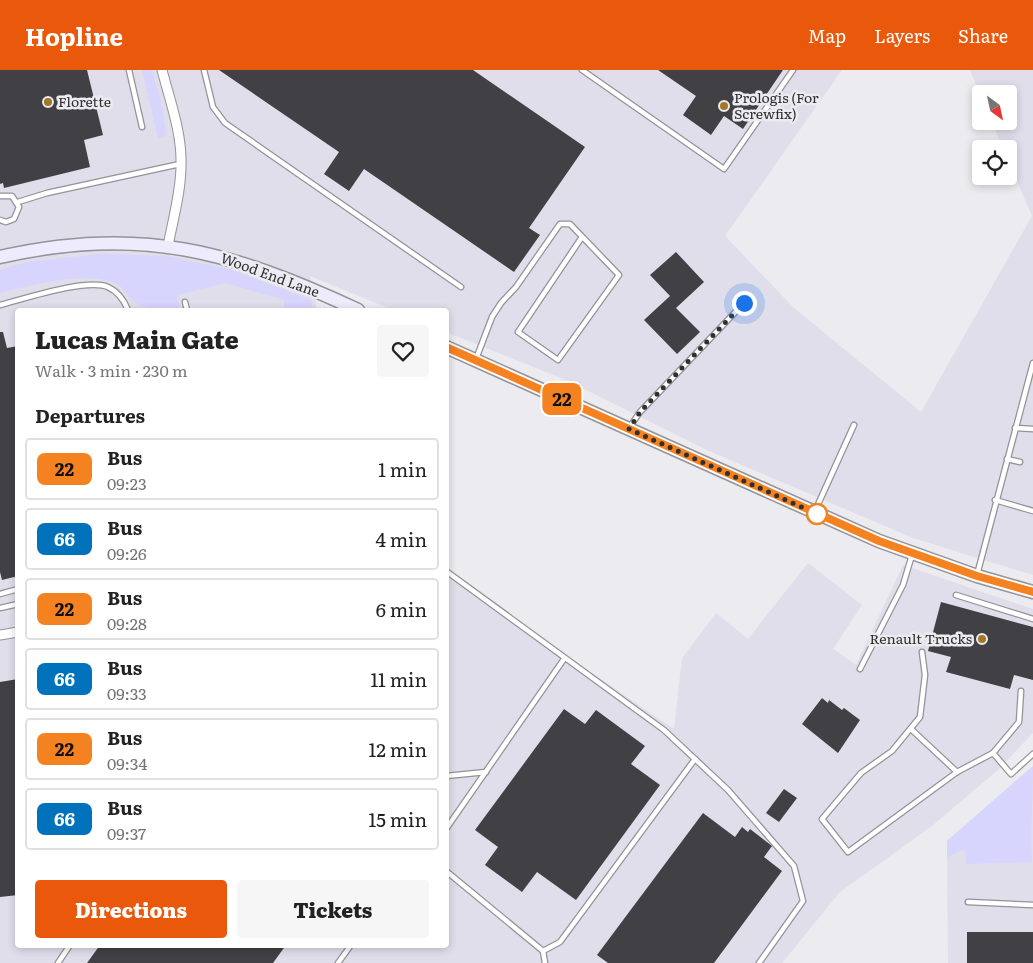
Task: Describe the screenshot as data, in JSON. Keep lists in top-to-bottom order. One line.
{"streets":{"street":["Wood End Lane"]},"places":["Florette","Prologis (For Screwfix)","Renault Trucks"],"lines":["bus line 22"],"north":"bottom right","page":{"header":"Hopline","nav":["Map","Layers","Share"],"on_map":"22","heading":[["Lucas Main Gate","Walk · 3 min · 230 m"],"Departures"],"list":[{"mark":"22","name":"Bus","note":"09:23","value":"1 min"},{"mark":"66","name":"Bus","note":"09:26","value":"4 min"},{"mark":"22","name":"Bus","note":"09:28","value":"6 min"},{"mark":"66","name":"Bus","note":"09:33","value":"11 min"},{"mark":"22","name":"Bus","note":"09:34","value":"12 min"},{"mark":"66","name":"Bus","note":"09:37","value":"15 min"}],"buttons":["Directions","Tickets"]}}
